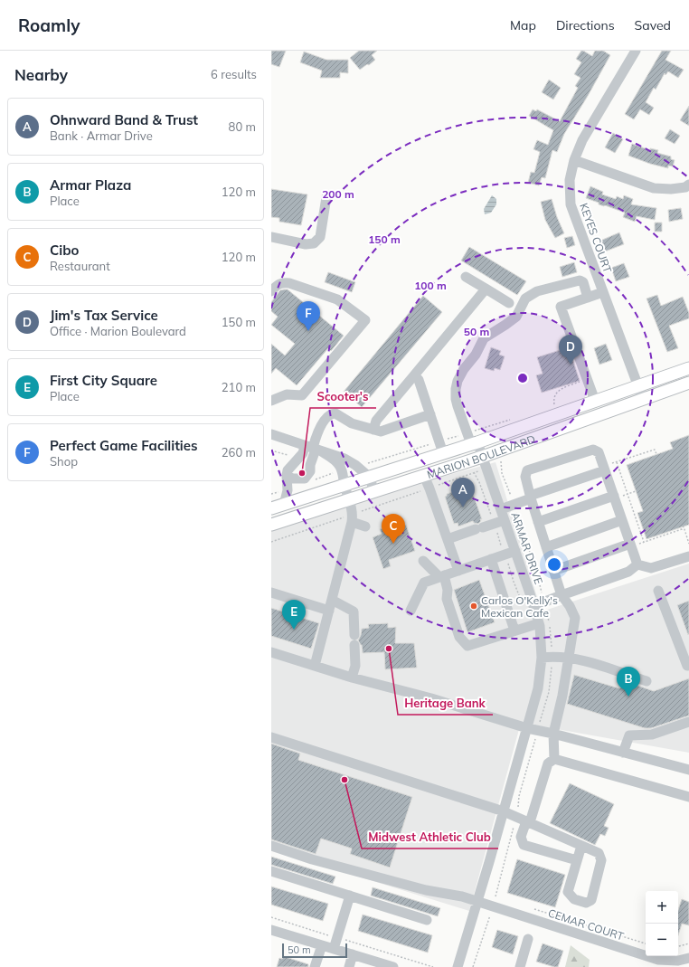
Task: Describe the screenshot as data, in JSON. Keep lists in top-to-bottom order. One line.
{"streets":{"main road":["MARION BOULEVARD"],"street":["KEYES COURT","ARMAR DRIVE","CEMAR COURT"]},"crossings":[["KEYES COURT","MARION BOULEVARD"],["MARION BOULEVARD","ARMAR DRIVE"],["ARMAR DRIVE","CEMAR COURT"]],"places":["Scooter's","Carlos O'Kelly's Mexican Cafe","Heritage Bank","Midwest Athletic Club"],"scale_bar":"50 m","page":{"header":"Roamly","nav":["Map","Directions","Saved"],"heading":["Nearby","6 results"],"list":[{"mark":"A","name":"Ohnward Band & Trust","note":"Bank · Armar Drive","value":"80 m"},{"mark":"B","name":"Armar Plaza","note":"Place","value":"120 m"},{"mark":"C","name":"Cibo","note":"Restaurant","value":"120 m"},{"mark":"D","name":"Jim's Tax Service","note":"Office · Marion Boulevard","value":"150 m"},{"mark":"E","name":"First City Square","note":"Place","value":"210 m"},{"mark":"F","name":"Perfect Game Facilities","note":"Shop","value":"260 m"}],"pins":["F","D","A","C","E","B"],"map_buttons":["+","−"],"scale":"50 m"},"rings":["200 m","150 m","100 m","50 m"]}
